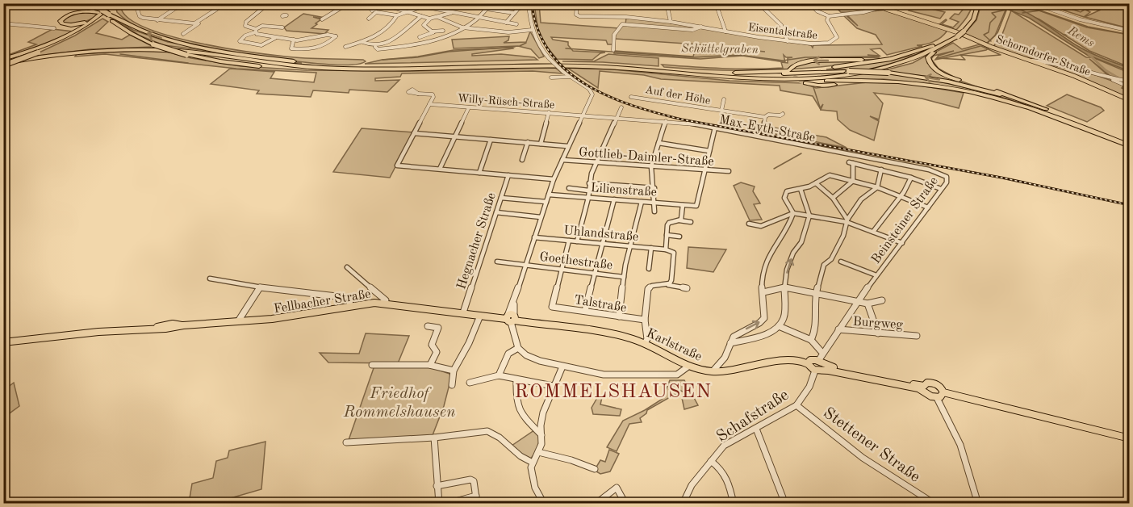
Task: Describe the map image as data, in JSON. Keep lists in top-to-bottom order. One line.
{"streets":{"main road":["Schorndorfer Straße","Fellbacher Straße","Karlstraße"],"street":["Eisentalstraße","Auf der Höhe","Willy-Rüsch-Straße","Max-Eyth-Straße","Gottlieb-Daimler-Straße","Lilienstraße","Beinsteiner Straße","Uhlandstraße","Hegnacher Straße","Goethestraße","Talstraße","Burgweg","Schafstraße","Stettener Straße"]},"crossings":[["Eisentalstraße","Schorndorfer Straße"],["Willy-Rüsch-Straße","Max-Eyth-Straße"],["Max-Eyth-Straße","Beinsteiner Straße"],["Gottlieb-Daimler-Straße","Lilienstraße"],["Beinsteiner Straße","Burgweg"],["Beinsteiner Straße","Karlstraße"],["Beinsteiner Straße","Schafstraße"],["Hegnacher Straße","Fellbacher Straße"],["Goethestraße","Talstraße"],["Fellbacher Straße","Karlstraße"],["Karlstraße","Schafstraße"],["Schafstraße","Stettener Straße"]],"districts":["ROMMELSHAUSEN"],"water":["Rems","Schüttelgraben"],"parks":["Friedhof Rommelshausen"]}
